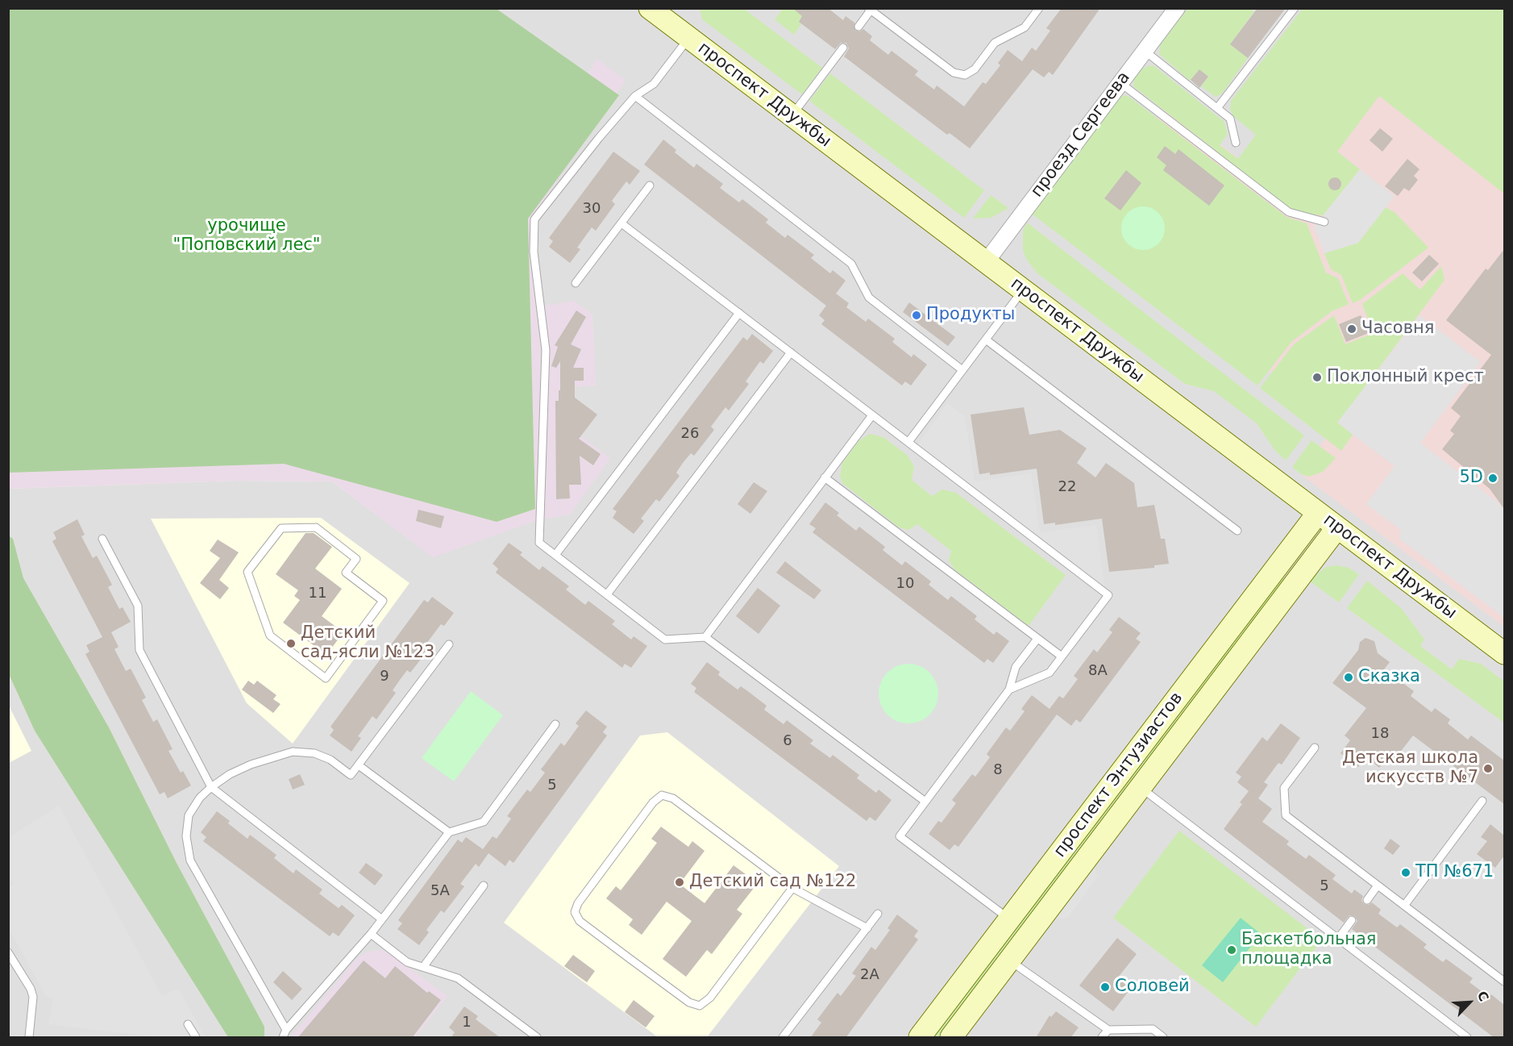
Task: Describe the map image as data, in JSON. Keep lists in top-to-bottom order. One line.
{"streets":{"main road":["проспект Дружбы","проспект Энтузиастов"],"street":["проезд Сергеева"]},"crossings":[["проспект Дружбы","проезд Сергеева"],["проспект Дружбы","проспект Энтузиастов"]],"parks":["урочище \"Поповский лес\""],"places":["Продукты","Часовня","Поклонный крест","5D","Детский сад-ясли №123","Сказка","Детская школа искусств №7","ТП №671","Детский сад №122","Баскетбольная площадка","Соловей"],"house_numbers":["30","26","22","10","11","8А","9","18","6","8","5","5","5А","2А","1"],"north":"top right"}
